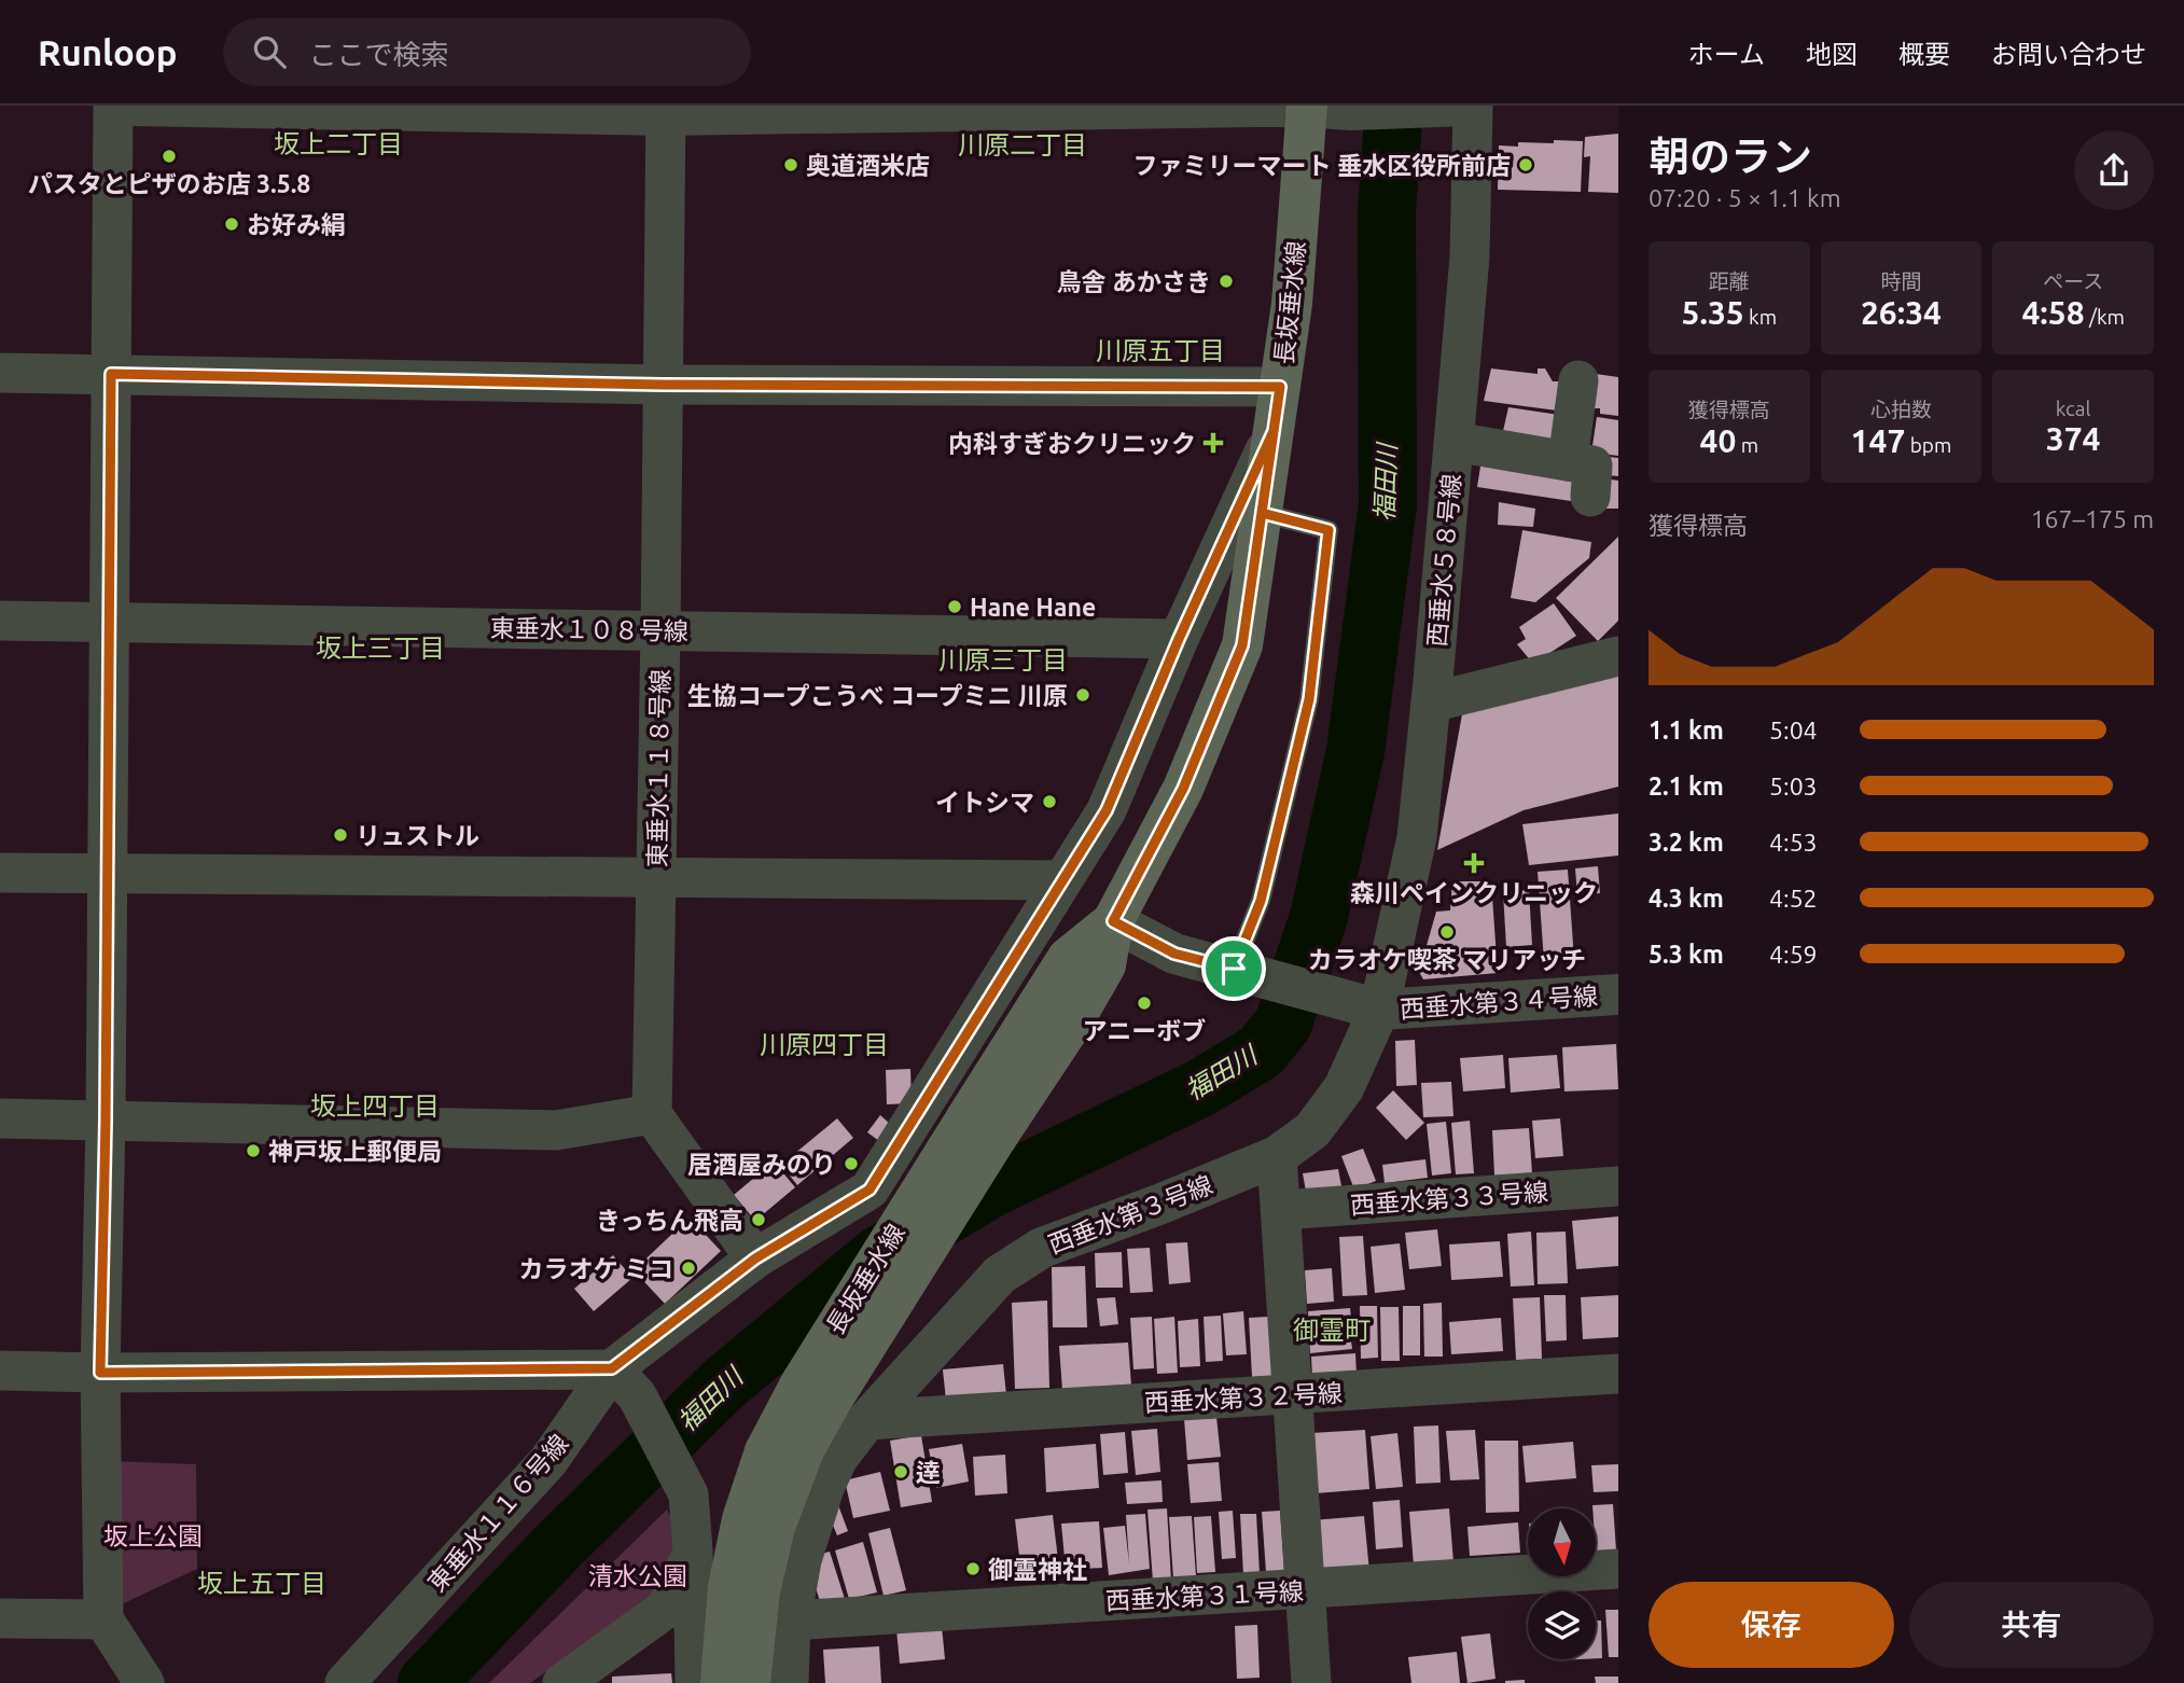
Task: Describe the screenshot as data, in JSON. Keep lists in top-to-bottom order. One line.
{"streets":{"main road":["長坂垂水線"],"street":["西垂水５８号線","東垂水１０８号線","東垂水１１８号線","西垂水第３４号線","西垂水第３３号線","西垂水第３号線","西垂水第３２号線","東垂水１１６号線","西垂水第３１号線"]},"crossings":[["長坂垂水線","東垂水１１６号線"],["西垂水５８号線","西垂水第３４号線"],["西垂水５８号線","西垂水第３号線"],["東垂水１０８号線","東垂水１１８号線"],["東垂水１０８号線","東垂水１１６号線"],["西垂水第３４号線","西垂水第３号線"],["西垂水第３号線","西垂水第３２号線"]],"districts":["坂上二丁目","川原二丁目","川原五丁目","坂上三丁目","川原三丁目","川原四丁目","坂上四丁目","御霊町","坂上五丁目"],"water":["福田川"],"parks":["坂上公園","清水公園"],"places":{"other":["パスタとピザのお店 3.5.8","奥道酒米店","ファミリーマート 垂水区役所前店","お好み絹","鳥舎 あかさき","Hane Hane","生協コープこうべ コープミニ 川原","イトシマ","リュストル","カラオケ喫茶 マリアッチ","アニーボブ","神戸坂上郵便局","居酒屋みのり","きっちん飛高","カラオケ ミコ","逹","御霊神社"],"health":["内科すぎおクリニック","森川ペインクリニック"]},"north":"bottom","page":{"header":"Runloop","search":"ここで検索","nav":["ホーム","地図","概要","お問い合わせ"],"heading":["朝のラン","07:20 · 5 × 1.1 km"],"stats":[["距離","5.35 km"],["時間","26:34"],["ペース","4:58 /km"],["獲得標高","40 m"],["心拍数","147 bpm"],["kcal","374"]],"chart":["獲得標高","167–175 m"],"list":[{"name":"1.1 km","note":"5:04"},{"name":"2.1 km","note":"5:03"},{"name":"3.2 km","note":"4:53"},{"name":"4.3 km","note":"4:52"},{"name":"5.3 km","note":"4:59"}],"buttons":["保存","共有"]}}
